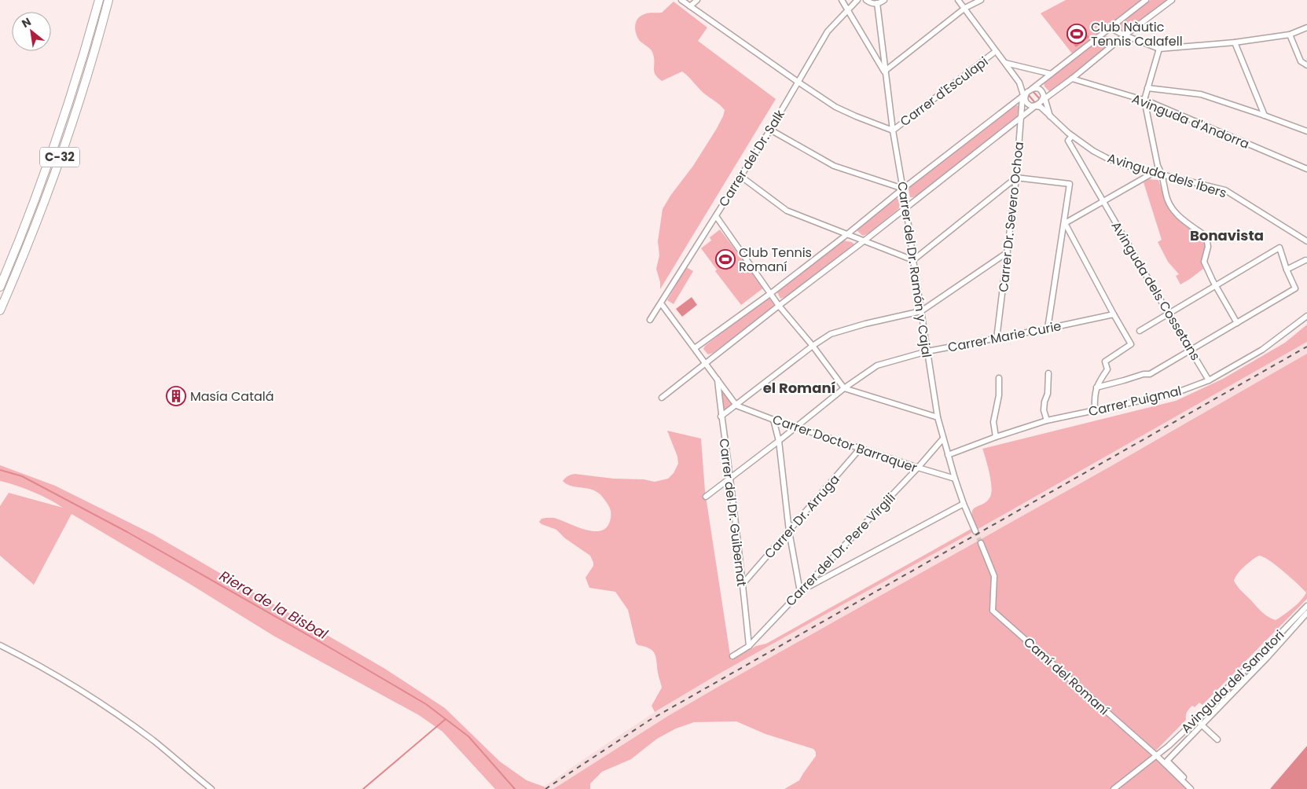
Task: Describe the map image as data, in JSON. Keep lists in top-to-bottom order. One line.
{"streets":{"highway":["C-32"],"street":["Carrer d'Esculapi","Avinguda d'Andorra","Carrer del Dr. Salk","Avinguda dels Íbers","Carrer Dr. Severo Ochoa","Carrer del Dr. Ramón y Cajal","Avinguda dels Cossetans","Carrer Marie Curie","Carrer Puigmal","Carrer Doctor Barraquer","Carrer del Dr. Guibernat","Carrer Dr. Arruga","Carrer del Dr. Pere Virgili","Camí del Romaní","Avinguda del Sanatori"]},"crossings":[["Carrer d'Esculapi","Carrer del Dr. Ramón y Cajal"],["Avinguda dels Íbers","Avinguda dels Cossetans"],["Carrer Dr. Severo Ochoa","Carrer Marie Curie"],["Carrer del Dr. Ramón y Cajal","Carrer Marie Curie"],["Carrer del Dr. Ramón y Cajal","Carrer Puigmal"],["Carrer del Dr. Ramón y Cajal","Carrer Doctor Barraquer"],["Carrer del Dr. Ramón y Cajal","Carrer del Dr. Pere Virgili"],["Avinguda dels Cossetans","Carrer Puigmal"],["Carrer Marie Curie","Carrer Doctor Barraquer"],["Carrer Marie Curie","Carrer del Dr. Guibernat"],["Carrer Doctor Barraquer","Carrer Dr. Arruga"],["Carrer Doctor Barraquer","Carrer del Dr. Pere Virgili"],["Carrer del Dr. Guibernat","Carrer Dr. Arruga"],["Carrer del Dr. Guibernat","Carrer del Dr. Pere Virgili"],["Camí del Romaní","Avinguda del Sanatori"]],"districts":["Bonavista","el Romaní"],"water":["Riera de la Bisbal"],"places":{"sports":["Club Nàutic Tennis Calafell","Club Tennis Romaní"],"building":["Masía Catalá"]},"north":"top left"}
